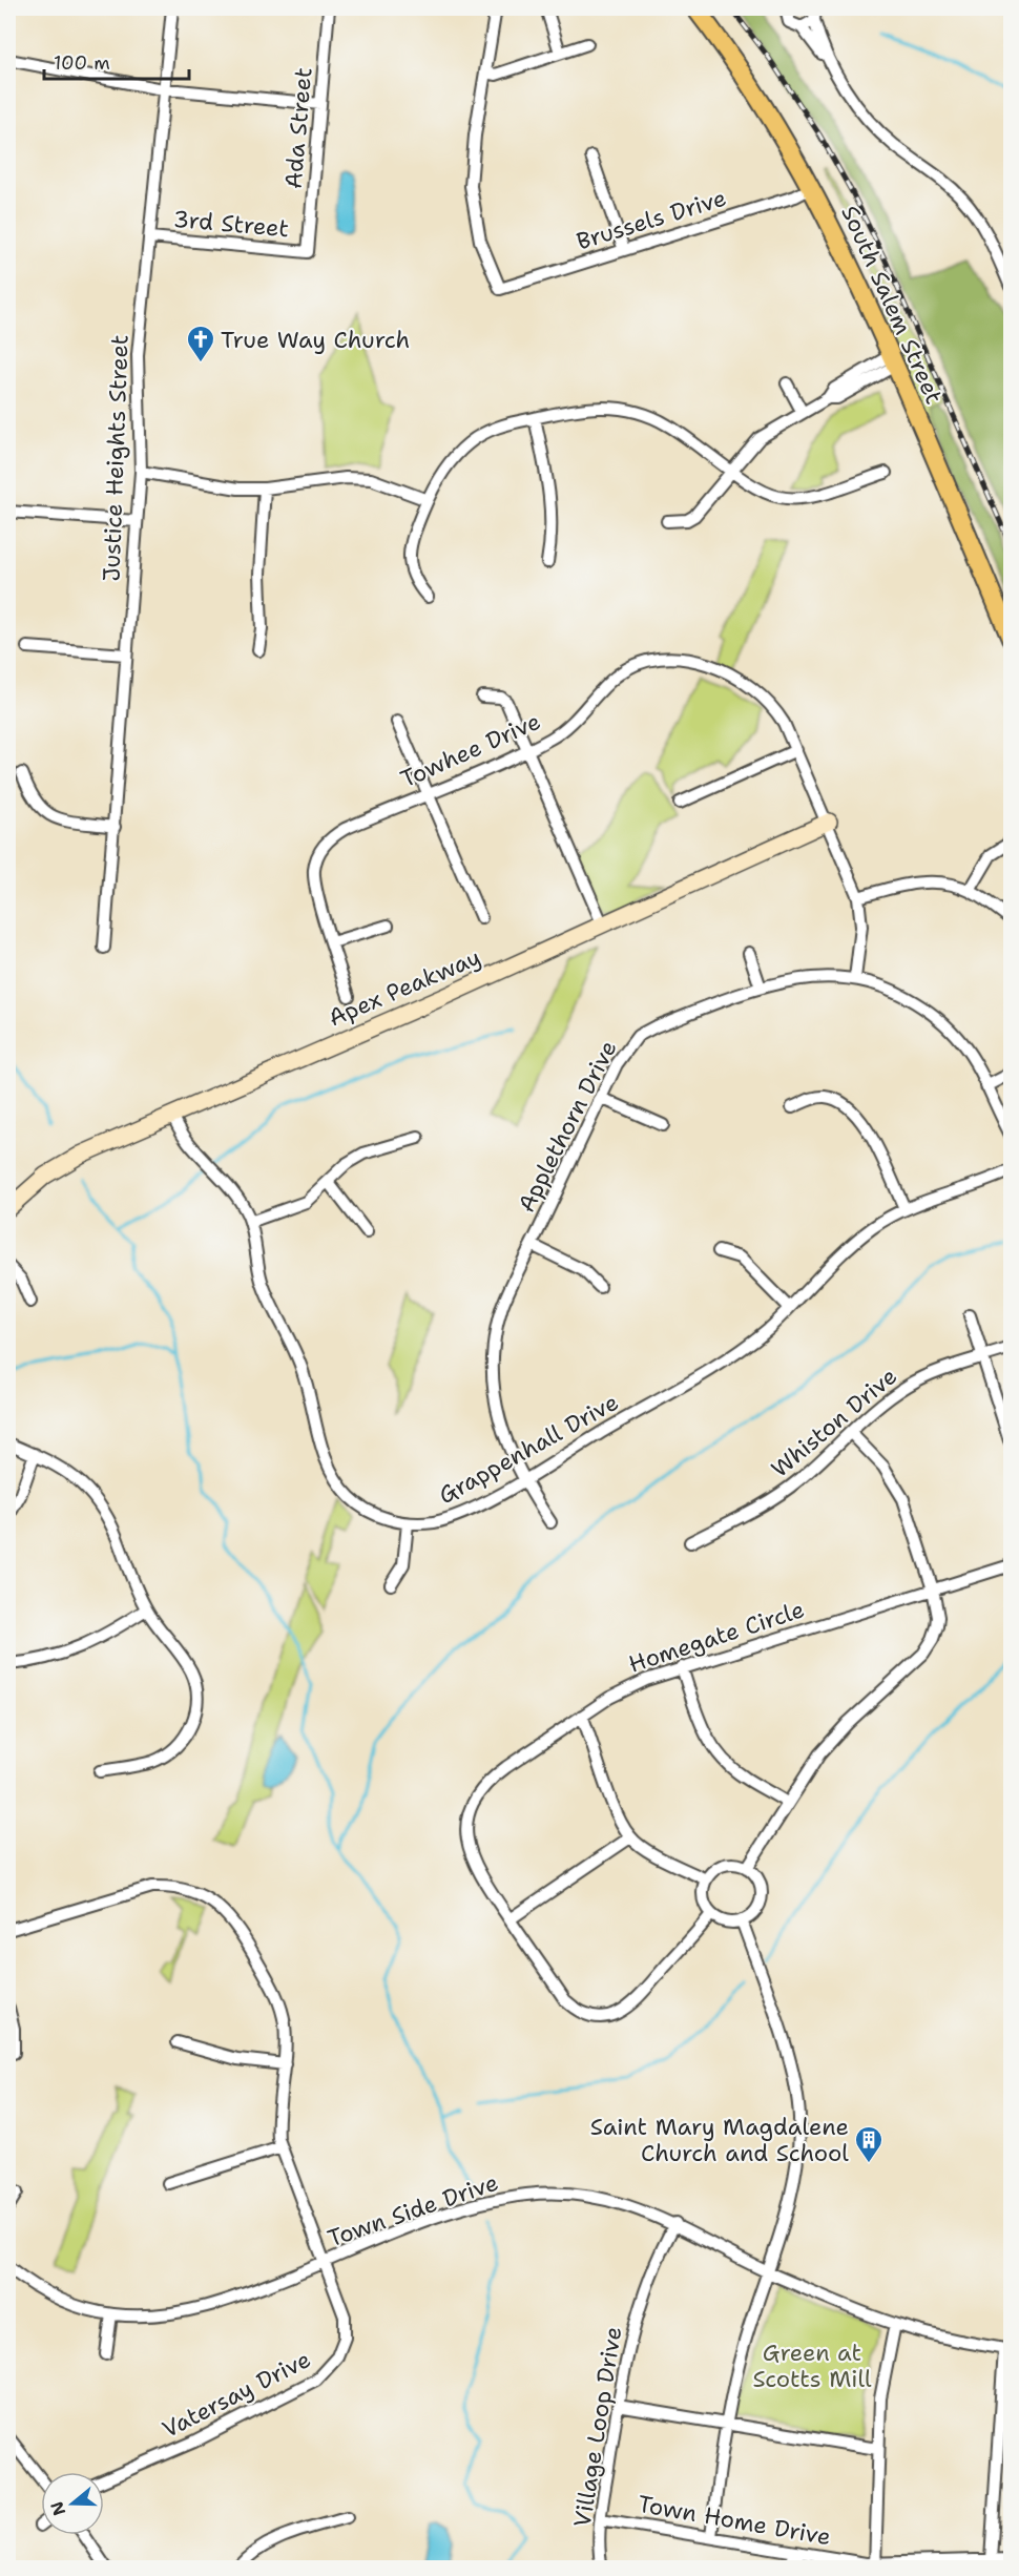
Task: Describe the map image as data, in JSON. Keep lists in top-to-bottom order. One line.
{"streets":{"main road":["South Salem Street","Apex Peakway"],"street":["Ada Street","Brussels Drive","3rd Street","Justice Heights Street","Towhee Drive","Applethorn Drive","Whiston Drive","Grappenhall Drive","Homegate Circle","Town Side Drive","Vatersay Drive","Village Loop Drive","Town Home Drive"]},"crossings":[["Ada Street","3rd Street"],["Brussels Drive","South Salem Street"],["3rd Street","Justice Heights Street"],["Towhee Drive","Apex Peakway"],["Towhee Drive","Applethorn Drive"],["Apex Peakway","Grappenhall Drive"],["Applethorn Drive","Grappenhall Drive"],["Town Side Drive","Vatersay Drive"],["Town Side Drive","Village Loop Drive"],["Village Loop Drive","Town Home Drive"]],"parks":["Green at Scotts Mill"],"places":{"church":["True Way Church"],"building":["Saint Mary Magdalene Church and School"]},"scale_bar":"100 m","north":"left"}
